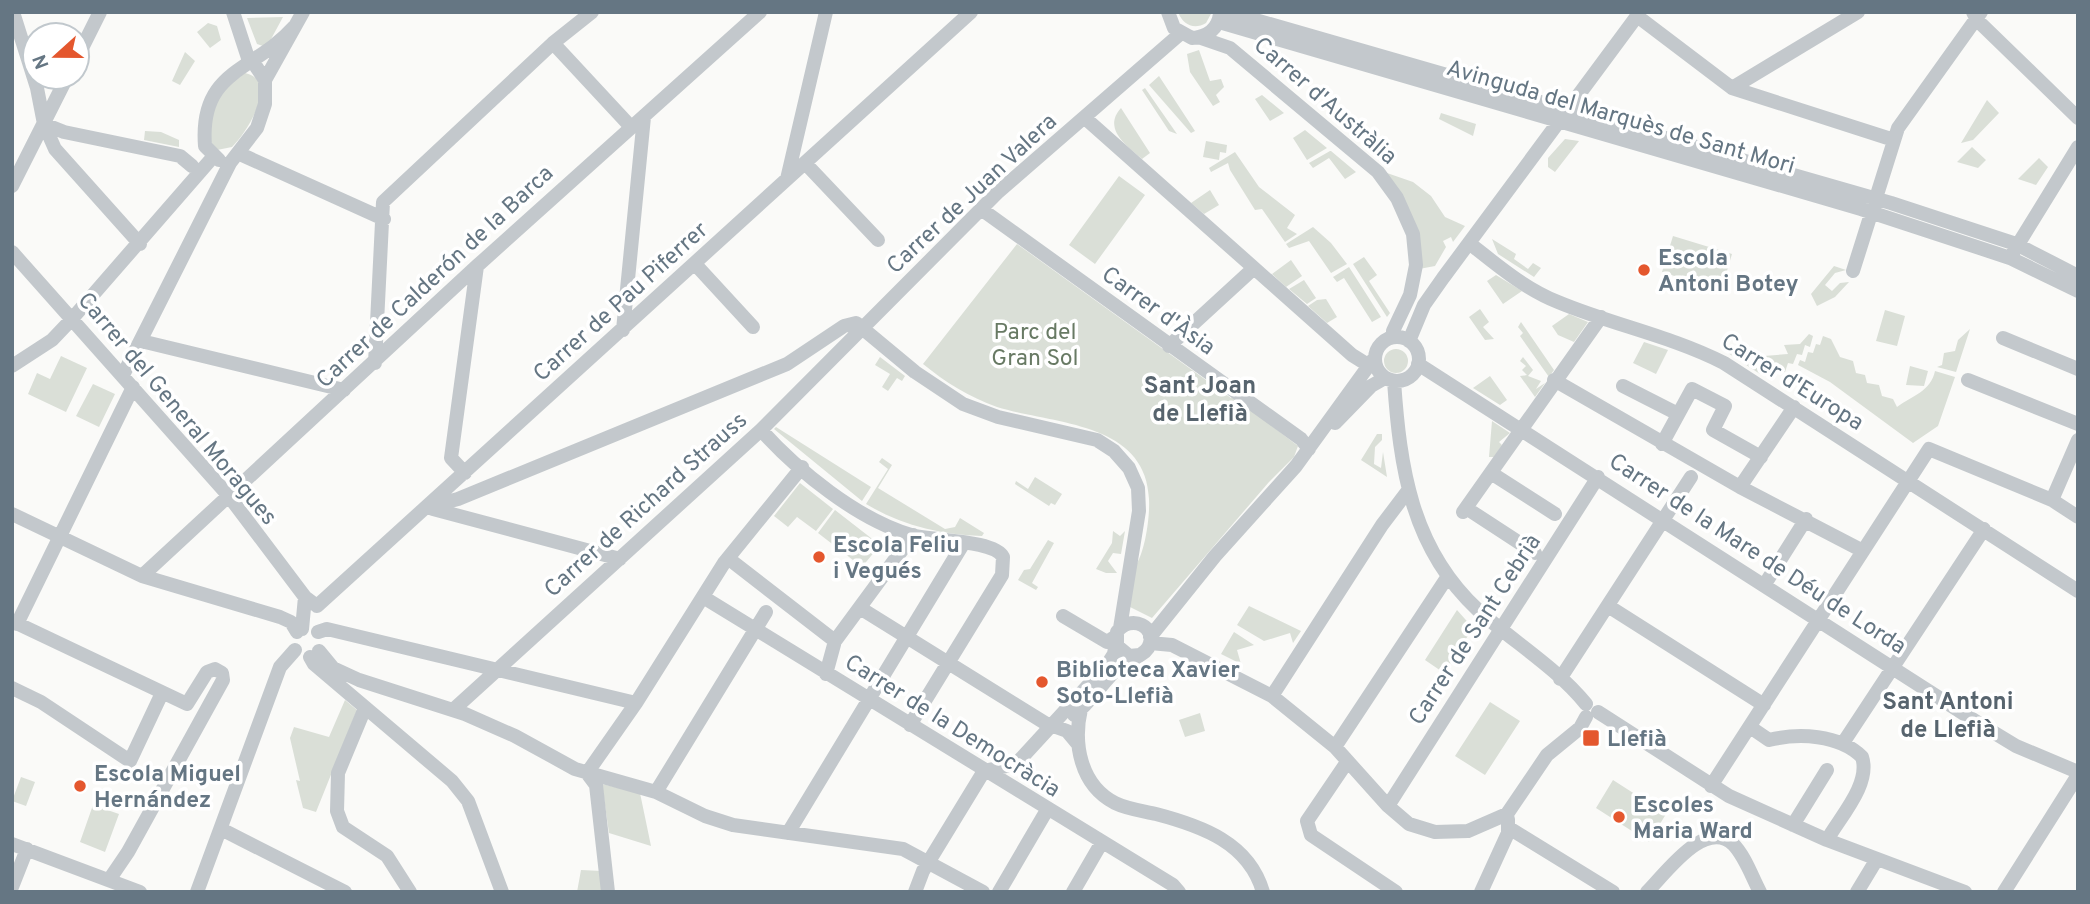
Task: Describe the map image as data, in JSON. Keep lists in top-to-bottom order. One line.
{"streets":{"street":["Carrer d'Austràlia","Avinguda del Marquès de Sant Mori","Carrer de Juan Valera","Carrer de Calderón de la Barca","Carrer de Pau Piferrer","Carrer d'Àsia","Carrer d'Europa","Carrer del General Moragues","Carrer de Richard Strauss","Carrer de la Mare de Déu de Lorda","Carrer de Sant Cebrià","Carrer de la Democràcia"]},"crossings":[["Carrer d'Austràlia","Carrer de Juan Valera"],["Carrer d'Austràlia","Carrer de la Mare de Déu de Lorda"],["Carrer de Juan Valera","Carrer d'Àsia"],["Carrer de Juan Valera","Carrer de Richard Strauss"],["Carrer de Calderón de la Barca","Carrer del General Moragues"],["Carrer de Pau Piferrer","Carrer del General Moragues"],["Carrer de la Mare de Déu de Lorda","Carrer de Sant Cebrià"]],"districts":["Sant Joan de Llefià","Sant Antoni de Llefià"],"parks":["Parc del Gran Sol"],"places":{"other":["Escola Antoni Botey","Escola Feliu i Vegués","Biblioteca Xavier Soto-Llefià","Escola Miguel Hernández","Escoles Maria Ward"],"transit":["Llefià"]},"north":"left"}
